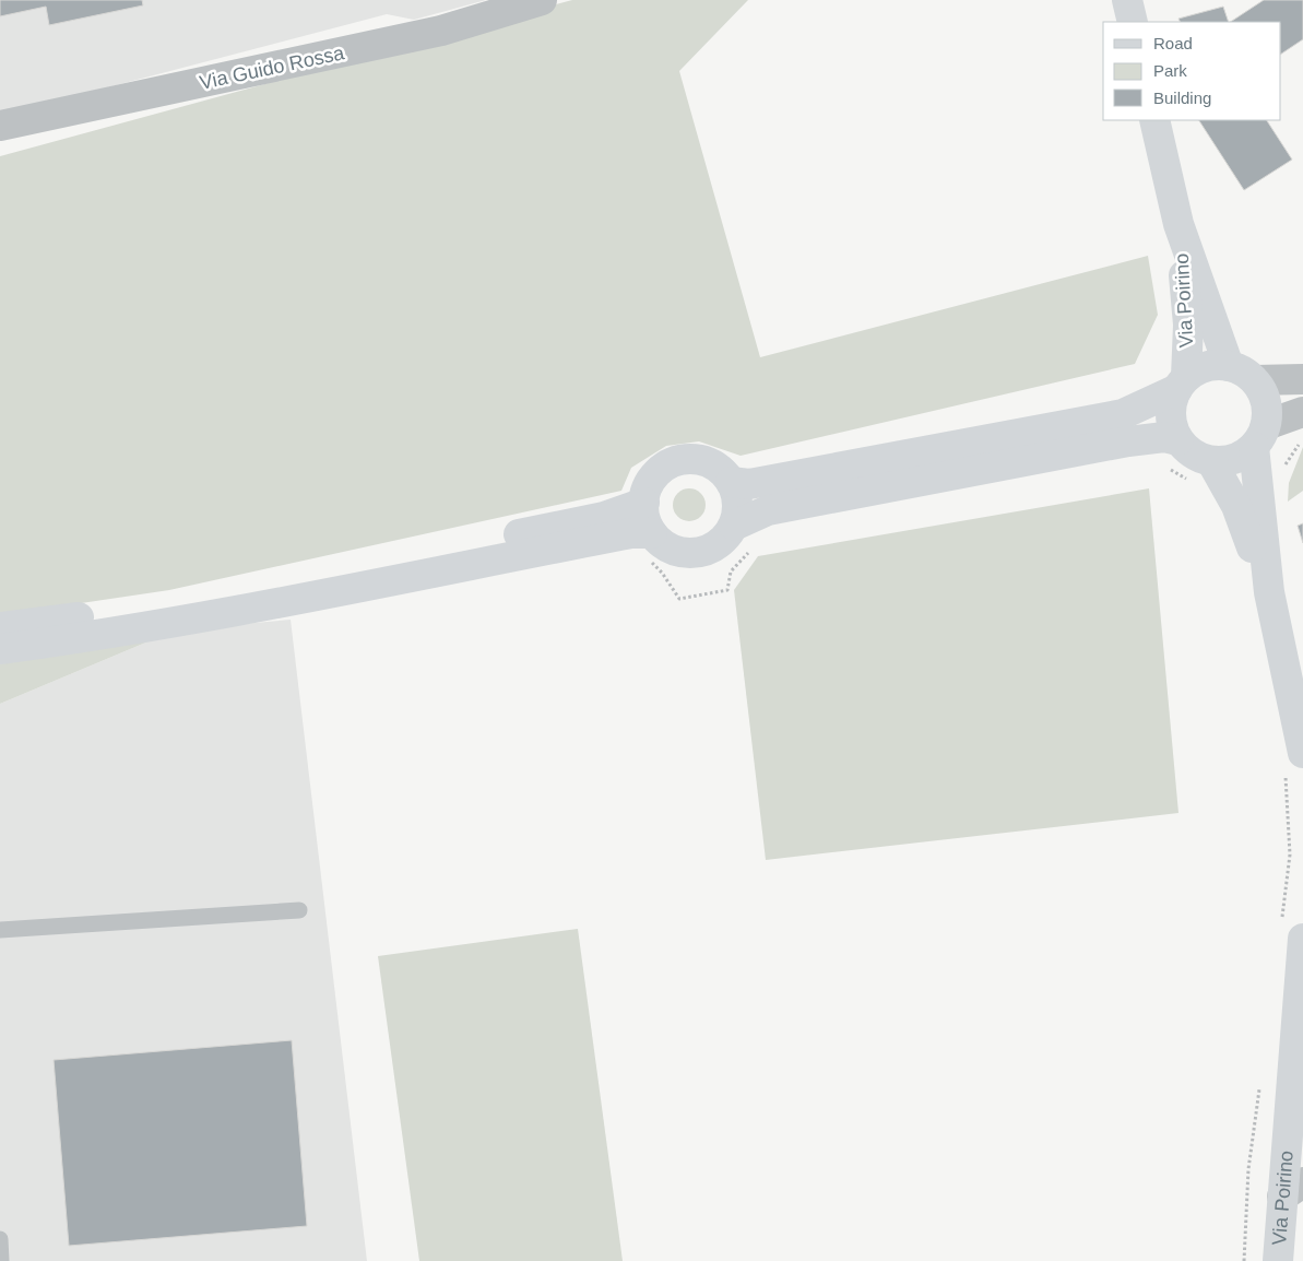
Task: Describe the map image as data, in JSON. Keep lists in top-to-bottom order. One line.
{"streets":{"street":["Via Guido Rossa","Via Poirino"]},"legend":["Road","Park","Building"]}
